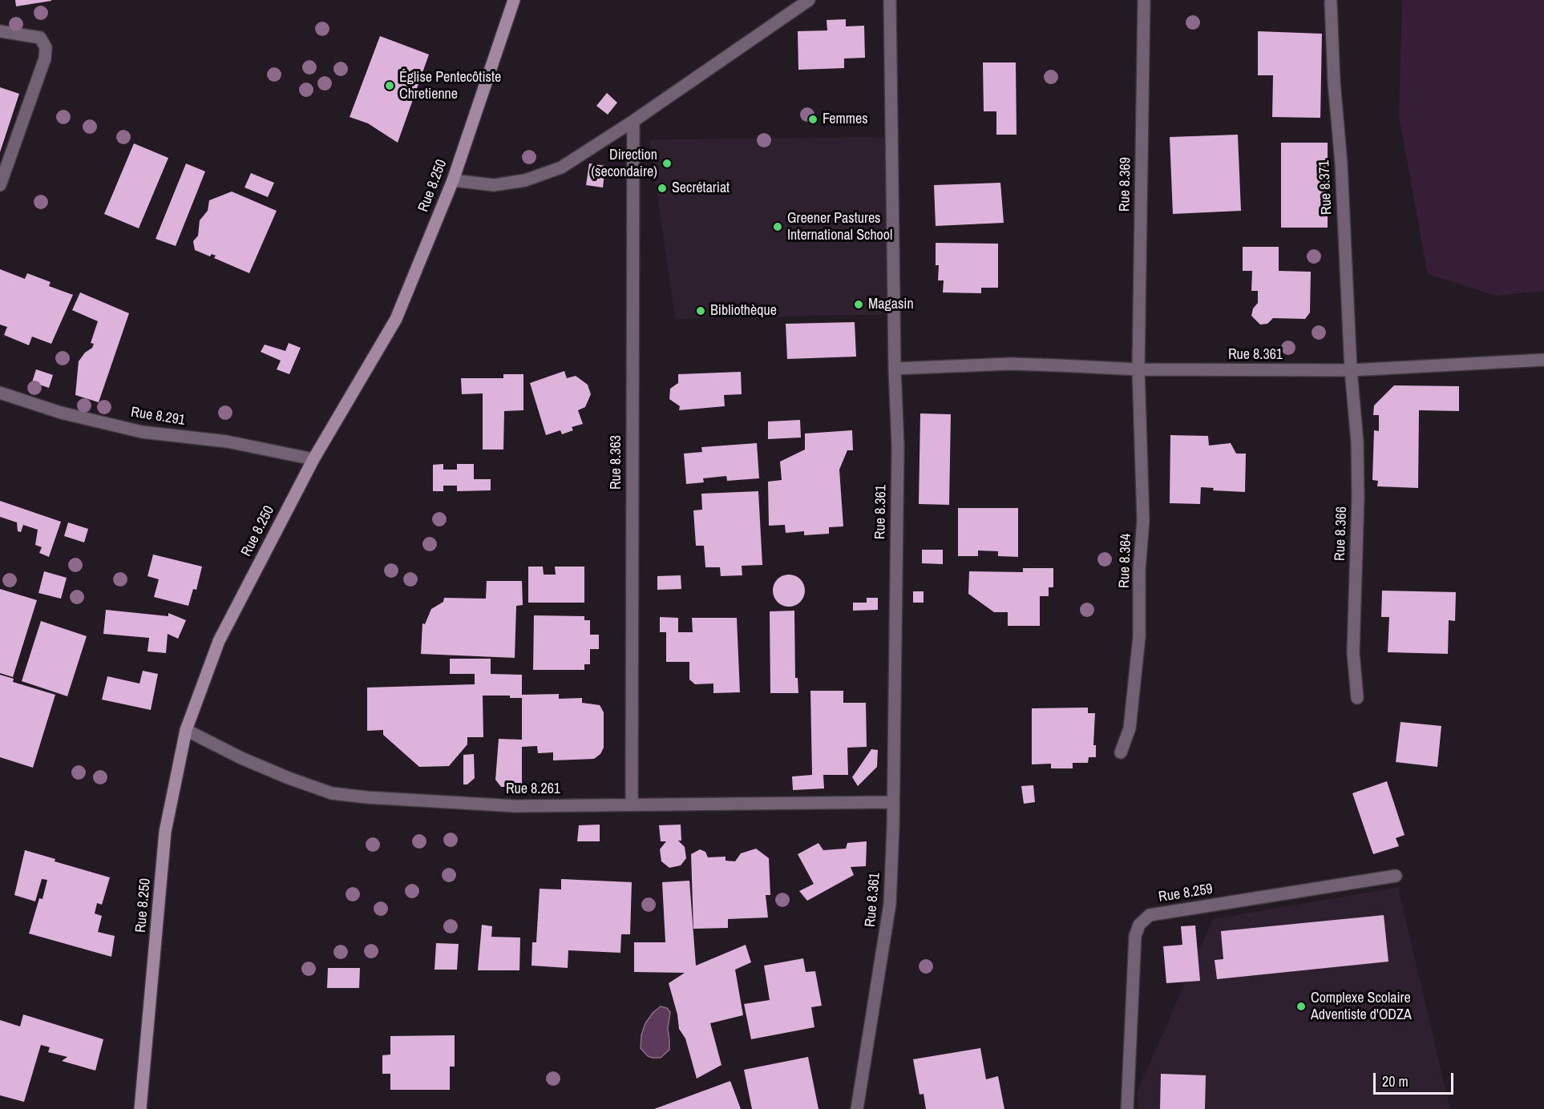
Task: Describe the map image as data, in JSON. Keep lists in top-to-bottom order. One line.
{"streets":{"street":["Rue 8.369","Rue 8.250","Rue 8.371","Rue 8.361","Rue 8.291","Rue 8.363","Rue 8.366","Rue 8.364","Rue 8.261","Rue 8.259"]},"crossings":[["Rue 8.369","Rue 8.361"],["Rue 8.369","Rue 8.364"],["Rue 8.250","Rue 8.291"],["Rue 8.250","Rue 8.261"],["Rue 8.371","Rue 8.361"],["Rue 8.371","Rue 8.366"],["Rue 8.361","Rue 8.366"],["Rue 8.361","Rue 8.364"],["Rue 8.361","Rue 8.261"],["Rue 8.363","Rue 8.261"]],"places":["Église Pentecôtiste Chretienne","Femmes","Direction (secondaire)","Secrétariat","Greener Pastures International School","Magasin","Bibliothèque","Complexe Scolaire Adventiste d'ODZA"],"scale_bar":"20 m"}
